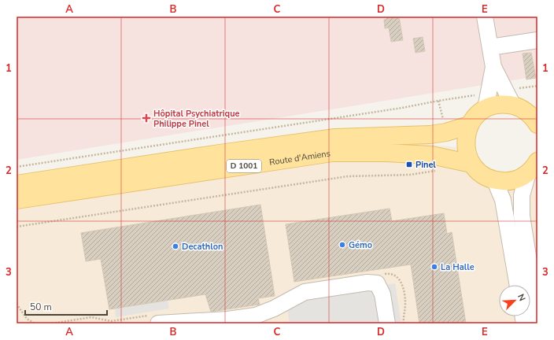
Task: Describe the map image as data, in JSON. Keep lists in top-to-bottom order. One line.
{"streets":{"main road":["Route d'Amiens","D 1001"]},"places":{"health":["Hôpital Psychiatrique Philippe Pinel"],"transit":["Pinel"],"other":["Gémo","Decathlon","La Halle"]},"scale_bar":"50 m","north":"top right","grid":{"columns":["A","B","C","D","E"],"rows":["1","2","3"]}}
